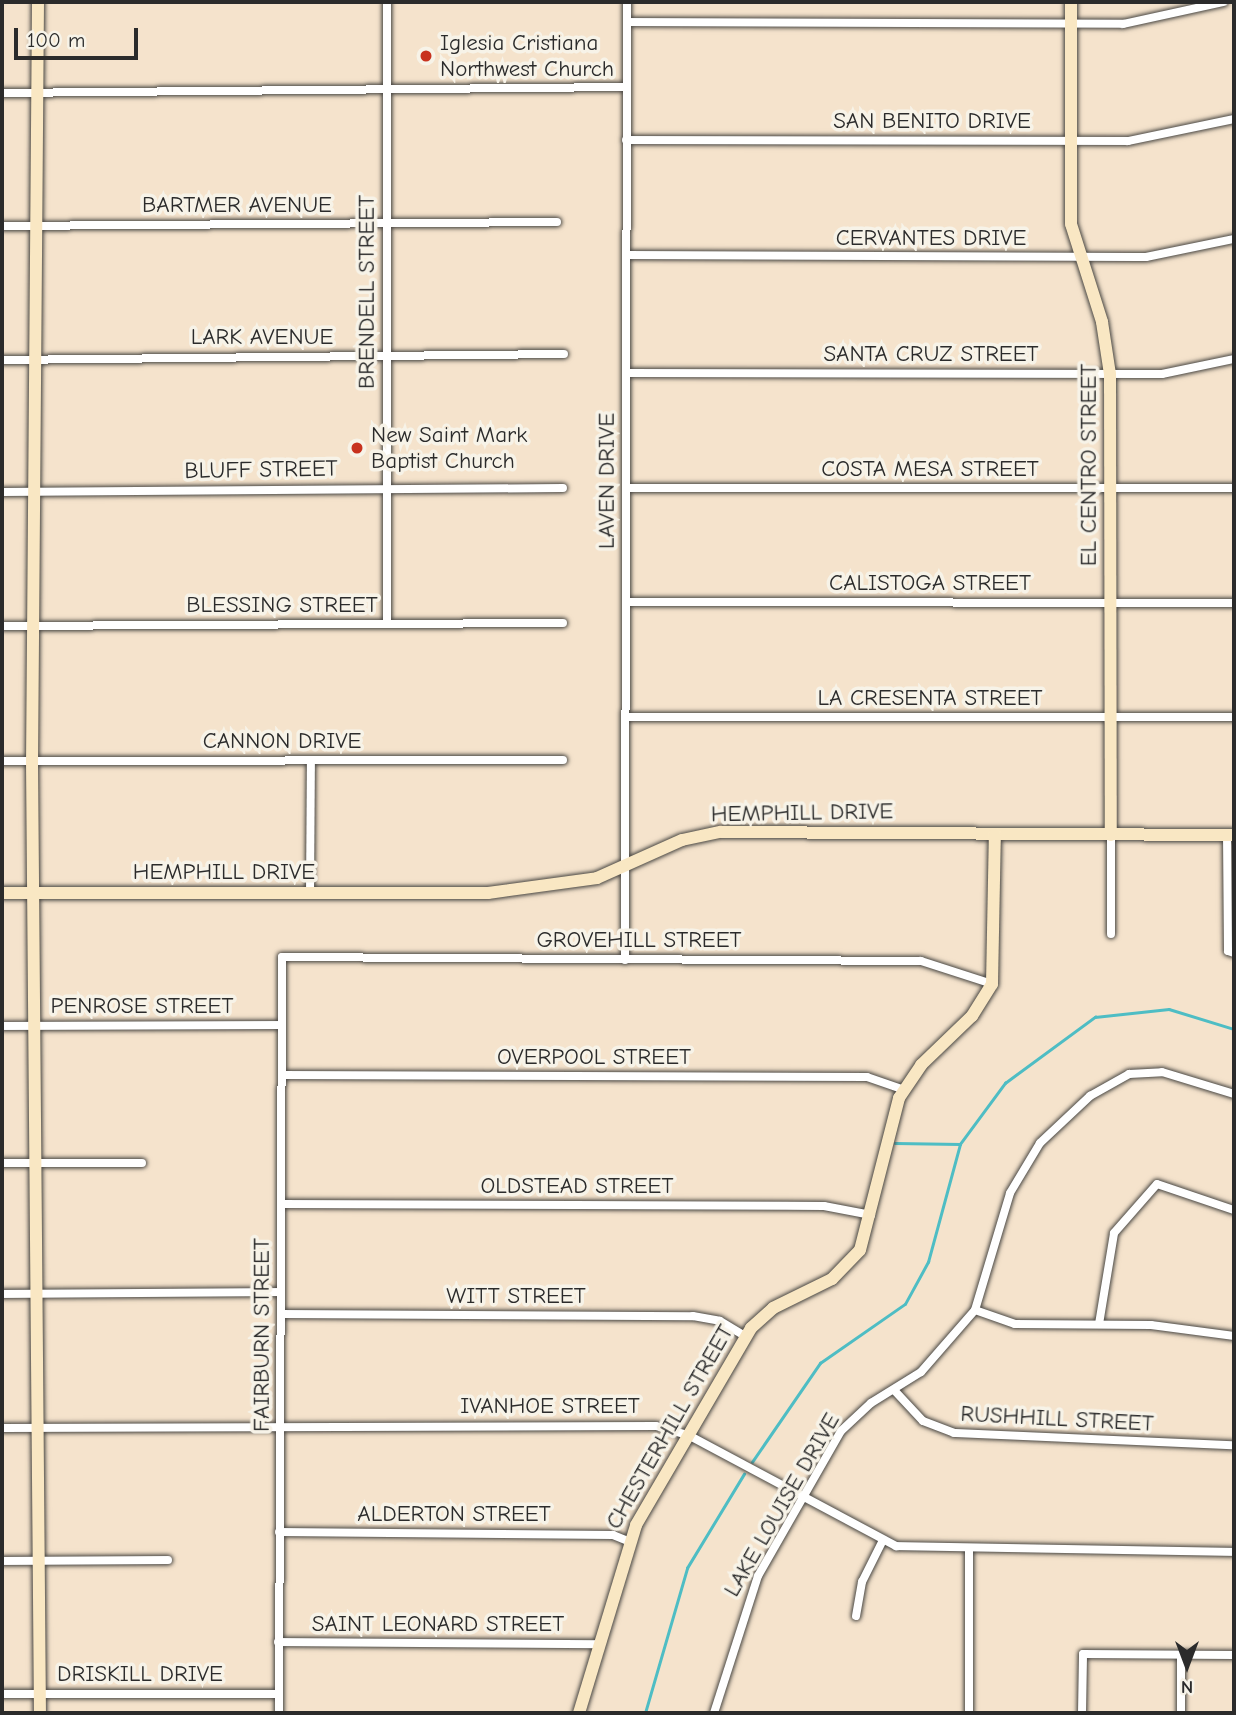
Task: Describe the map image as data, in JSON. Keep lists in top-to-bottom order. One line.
{"streets":{"street":["SAN BENITO DRIVE","BARTMER AVENUE","CERVANTES DRIVE","BRENDELL STREET","LARK AVENUE","SANTA CRUZ STREET","EL CENTRO STREET","COSTA MESA STREET","BLUFF STREET","LAVEN DRIVE","CALISTOGA STREET","BLESSING STREET","LA CRESENTA STREET","CANNON DRIVE","HEMPHILL DRIVE","GROVEHILL STREET","PENROSE STREET","OVERPOOL STREET","OLDSTEAD STREET","WITT STREET","FAIRBURN STREET","IVANHOE STREET","RUSHHILL STREET","CHESTERHILL STREET","LAKE LOUISE DRIVE","ALDERTON STREET","SAINT LEONARD STREET","DRISKILL DRIVE"]},"crossings":[["SAN BENITO DRIVE","EL CENTRO STREET"],["SAN BENITO DRIVE","LAVEN DRIVE"],["BARTMER AVENUE","BRENDELL STREET"],["CERVANTES DRIVE","EL CENTRO STREET"],["CERVANTES DRIVE","LAVEN DRIVE"],["BRENDELL STREET","LARK AVENUE"],["BRENDELL STREET","BLUFF STREET"],["BRENDELL STREET","BLESSING STREET"],["SANTA CRUZ STREET","EL CENTRO STREET"],["SANTA CRUZ STREET","LAVEN DRIVE"],["EL CENTRO STREET","COSTA MESA STREET"],["EL CENTRO STREET","CALISTOGA STREET"],["EL CENTRO STREET","LA CRESENTA STREET"],["EL CENTRO STREET","HEMPHILL DRIVE"],["COSTA MESA STREET","LAVEN DRIVE"],["LAVEN DRIVE","CALISTOGA STREET"],["LAVEN DRIVE","LA CRESENTA STREET"],["LAVEN DRIVE","HEMPHILL DRIVE"],["LAVEN DRIVE","GROVEHILL STREET"],["GROVEHILL STREET","FAIRBURN STREET"],["GROVEHILL STREET","CHESTERHILL STREET"],["PENROSE STREET","FAIRBURN STREET"],["OVERPOOL STREET","FAIRBURN STREET"],["OVERPOOL STREET","CHESTERHILL STREET"],["OLDSTEAD STREET","FAIRBURN STREET"],["OLDSTEAD STREET","CHESTERHILL STREET"],["WITT STREET","FAIRBURN STREET"],["WITT STREET","CHESTERHILL STREET"],["FAIRBURN STREET","IVANHOE STREET"],["FAIRBURN STREET","ALDERTON STREET"],["FAIRBURN STREET","SAINT LEONARD STREET"],["FAIRBURN STREET","DRISKILL DRIVE"],["IVANHOE STREET","CHESTERHILL STREET"],["IVANHOE STREET","LAKE LOUISE DRIVE"],["RUSHHILL STREET","LAKE LOUISE DRIVE"],["CHESTERHILL STREET","ALDERTON STREET"],["CHESTERHILL STREET","SAINT LEONARD STREET"]],"places":["Iglesia Cristiana Northwest Church","New Saint Mark Baptist Church"],"scale_bar":"100 m","north":"bottom"}
